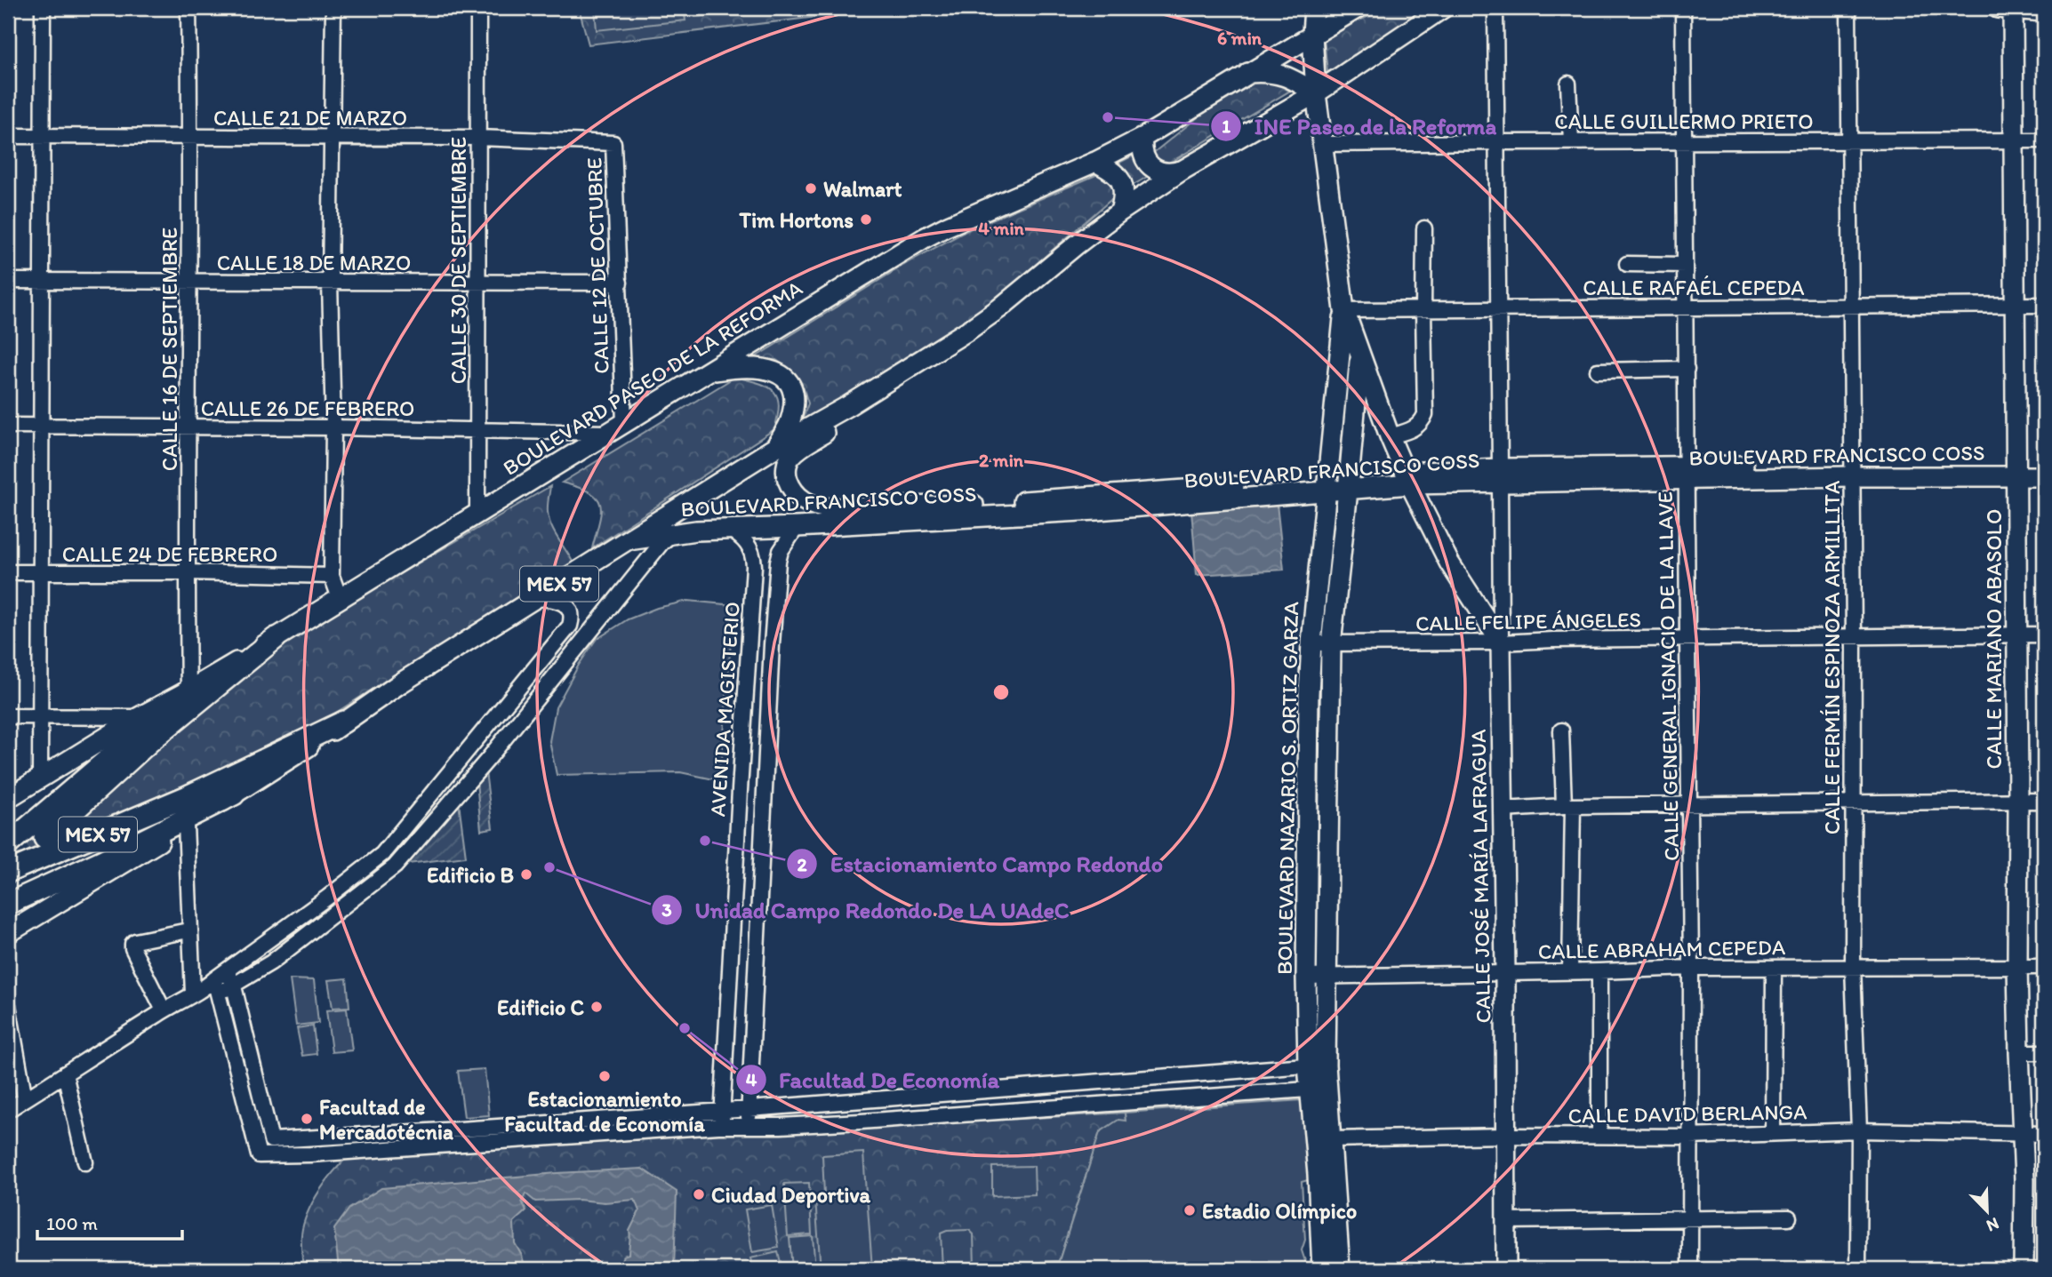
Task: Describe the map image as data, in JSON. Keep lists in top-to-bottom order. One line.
{"streets":{"highway":["BOULEVARD PASEO DE LA REFORMA","MEX 57"],"main road":["BOULEVARD FRANCISCO COSS","CALLE MARIANO ABASOLO","BOULEVARD NAZARIO S. ORTIZ GARZA","CALLE JOSÉ MARÍA LAFRAGUA"],"street":["CALLE 21 DE MARZO","CALLE GUILLERMO PRIETO","CALLE 30 DE SEPTIEMBRE","CALLE 18 DE MARZO","CALLE 12 DE OCTUBRE","CALLE RAFAÉL CEPEDA","CALLE 16 DE SEPTIEMBRE","CALLE 26 DE FEBRERO","CALLE 24 DE FEBRERO","CALLE FELIPE ÁNGELES","CALLE FERMÍN ESPINOZA ARMILLITA","CALLE GENERAL IGNACIO DE LA LLAVE","AVENIDA MAGISTERIO","CALLE ABRAHAM CEPEDA","CALLE DAVID BERLANGA"]},"crossings":[["CALLE 21 DE MARZO","CALLE 30 DE SEPTIEMBRE"],["CALLE 21 DE MARZO","CALLE 12 DE OCTUBRE"],["CALLE 21 DE MARZO","CALLE 16 DE SEPTIEMBRE"],["CALLE GUILLERMO PRIETO","CALLE MARIANO ABASOLO"],["CALLE GUILLERMO PRIETO","CALLE FERMÍN ESPINOZA ARMILLITA"],["CALLE GUILLERMO PRIETO","CALLE GENERAL IGNACIO DE LA LLAVE"],["CALLE GUILLERMO PRIETO","CALLE JOSÉ MARÍA LAFRAGUA"],["CALLE 30 DE SEPTIEMBRE","CALLE 18 DE MARZO"],["CALLE 30 DE SEPTIEMBRE","BOULEVARD PASEO DE LA REFORMA"],["CALLE 30 DE SEPTIEMBRE","CALLE 26 DE FEBRERO"],["CALLE 18 DE MARZO","CALLE 12 DE OCTUBRE"],["CALLE 18 DE MARZO","CALLE 16 DE SEPTIEMBRE"],["CALLE 12 DE OCTUBRE","BOULEVARD PASEO DE LA REFORMA"],["CALLE 12 DE OCTUBRE","CALLE 26 DE FEBRERO"],["CALLE RAFAÉL CEPEDA","CALLE MARIANO ABASOLO"],["CALLE RAFAÉL CEPEDA","CALLE FERMÍN ESPINOZA ARMILLITA"],["CALLE RAFAÉL CEPEDA","CALLE GENERAL IGNACIO DE LA LLAVE"],["CALLE RAFAÉL CEPEDA","BOULEVARD NAZARIO S. ORTIZ GARZA"],["CALLE RAFAÉL CEPEDA","CALLE JOSÉ MARÍA LAFRAGUA"],["CALLE 16 DE SEPTIEMBRE","BOULEVARD PASEO DE LA REFORMA"],["CALLE 16 DE SEPTIEMBRE","CALLE 26 DE FEBRERO"],["CALLE 16 DE SEPTIEMBRE","CALLE 24 DE FEBRERO"],["BOULEVARD PASEO DE LA REFORMA","CALLE 26 DE FEBRERO"],["BOULEVARD FRANCISCO COSS","MEX 57"],["BOULEVARD FRANCISCO COSS","CALLE MARIANO ABASOLO"],["BOULEVARD FRANCISCO COSS","CALLE FERMÍN ESPINOZA ARMILLITA"],["BOULEVARD FRANCISCO COSS","CALLE GENERAL IGNACIO DE LA LLAVE"],["BOULEVARD FRANCISCO COSS","AVENIDA MAGISTERIO"],["BOULEVARD FRANCISCO COSS","BOULEVARD NAZARIO S. ORTIZ GARZA"],["BOULEVARD FRANCISCO COSS","CALLE JOSÉ MARÍA LAFRAGUA"],["CALLE FELIPE ÁNGELES","CALLE MARIANO ABASOLO"],["CALLE FELIPE ÁNGELES","CALLE FERMÍN ESPINOZA ARMILLITA"],["CALLE FELIPE ÁNGELES","CALLE GENERAL IGNACIO DE LA LLAVE"],["CALLE FELIPE ÁNGELES","BOULEVARD NAZARIO S. ORTIZ GARZA"],["CALLE FELIPE ÁNGELES","CALLE JOSÉ MARÍA LAFRAGUA"],["CALLE MARIANO ABASOLO","CALLE ABRAHAM CEPEDA"],["CALLE MARIANO ABASOLO","CALLE DAVID BERLANGA"],["CALLE FERMÍN ESPINOZA ARMILLITA","CALLE ABRAHAM CEPEDA"],["CALLE FERMÍN ESPINOZA ARMILLITA","CALLE DAVID BERLANGA"],["CALLE GENERAL IGNACIO DE LA LLAVE","CALLE ABRAHAM CEPEDA"],["CALLE GENERAL IGNACIO DE LA LLAVE","CALLE DAVID BERLANGA"],["BOULEVARD NAZARIO S. ORTIZ GARZA","CALLE ABRAHAM CEPEDA"],["BOULEVARD NAZARIO S. ORTIZ GARZA","CALLE DAVID BERLANGA"],["CALLE JOSÉ MARÍA LAFRAGUA","CALLE ABRAHAM CEPEDA"],["CALLE JOSÉ MARÍA LAFRAGUA","CALLE DAVID BERLANGA"]],"places":["INE Paseo de la Reforma","Walmart","Tim Hortons","Estacionamiento Campo Redondo","Unidad Campo Redondo De LA UAdeC","Edificio B","Edificio C","Facultad De Economía","Estacionamiento Facultad de Economía","Facultad de Mercadotécnia","Ciudad Deportiva","Estadio Olímpico"],"scale_bar":"100 m","north":"bottom right","rings":["6 min","4 min","2 min"]}
